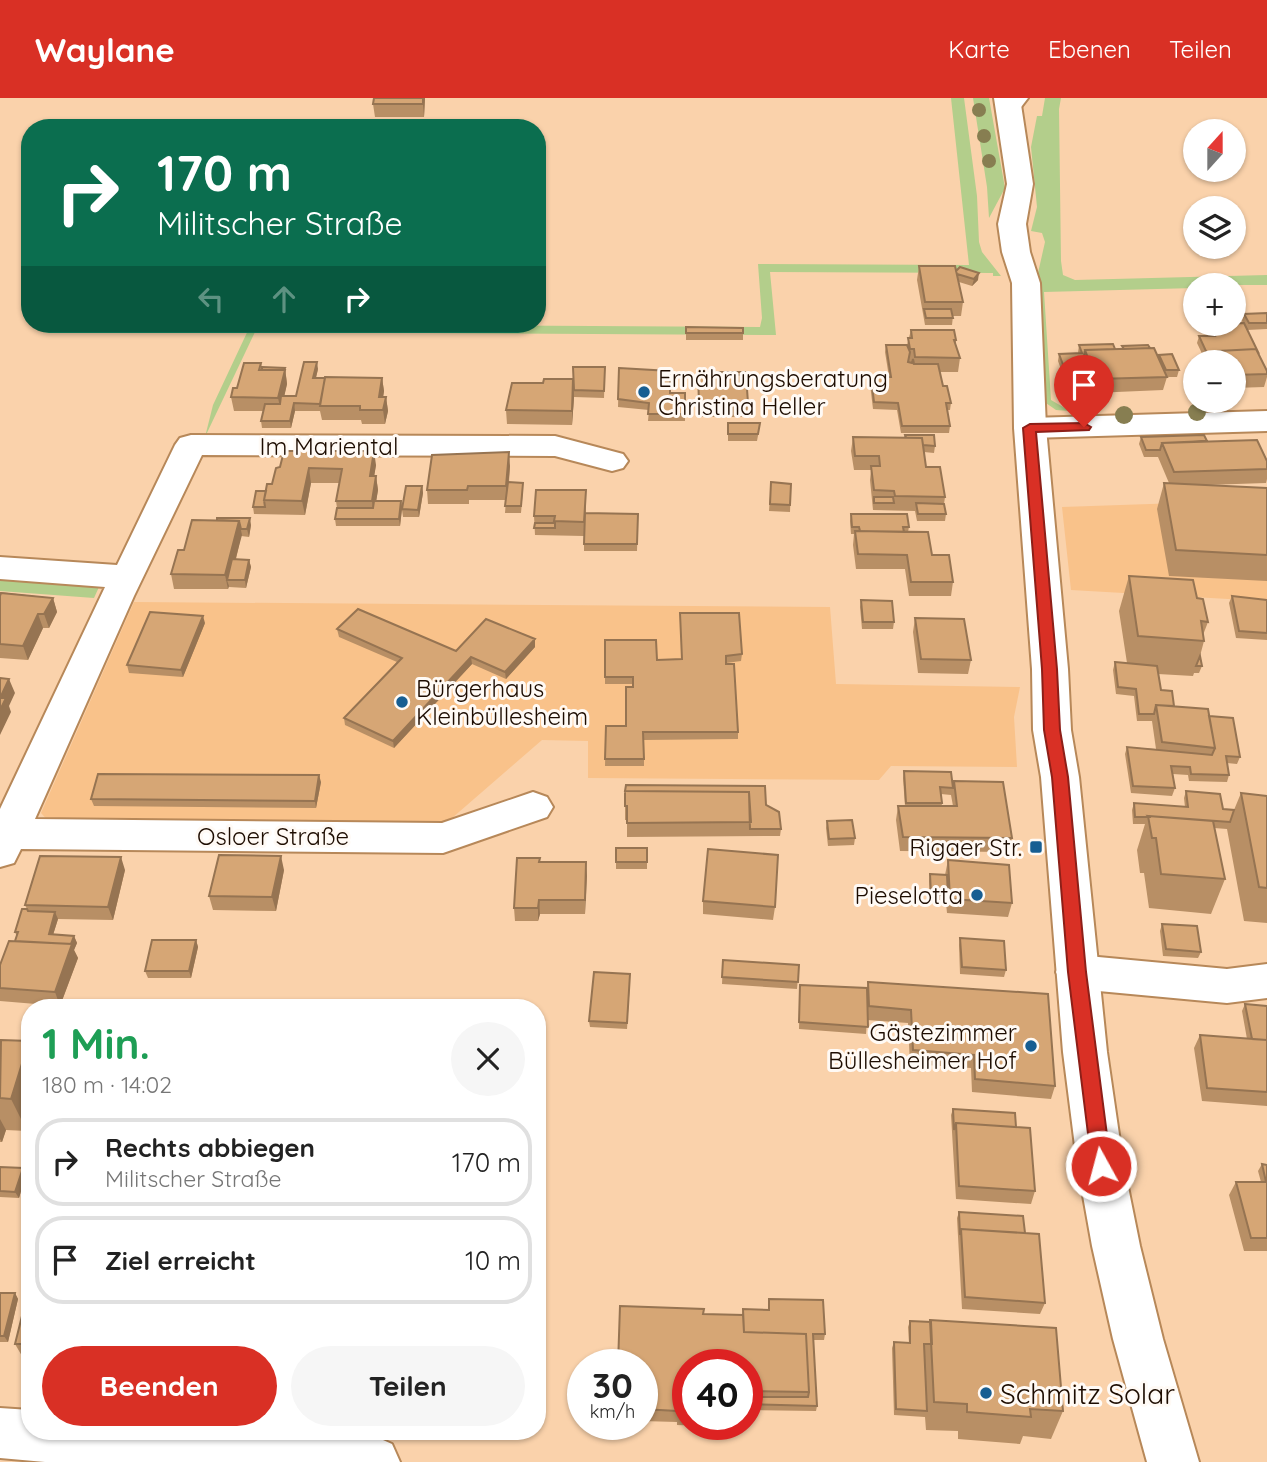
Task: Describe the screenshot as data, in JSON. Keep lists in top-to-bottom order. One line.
{"streets":{"street":["Im Mariental","Osloer Straße"]},"crossings":[["Im Mariental","Osloer Straße"]],"places":{"other":["Ernährungsberatung Christina Heller","Bürgerhaus Kleinbüllesheim","Pieselotta","Gästezimmer Büllesheimer Hof","Schmitz Solar"],"transit":["Rigaer Str."]},"north":"top","page":{"header":"Waylane","nav":["Karte","Ebenen","Teilen"],"map_buttons":["+","−"],"turn":["170 m","Militscher Straße"],"heading":["1 Min.","180 m · 14:02"],"list":[{"name":"Rechts abbiegen","note":"Militscher Straße","value":"170 m"},{"name":"Ziel erreicht","value":"10 m"}],"buttons":["Beenden","Teilen"],"speed":"30 km/h","limit":"40"}}
